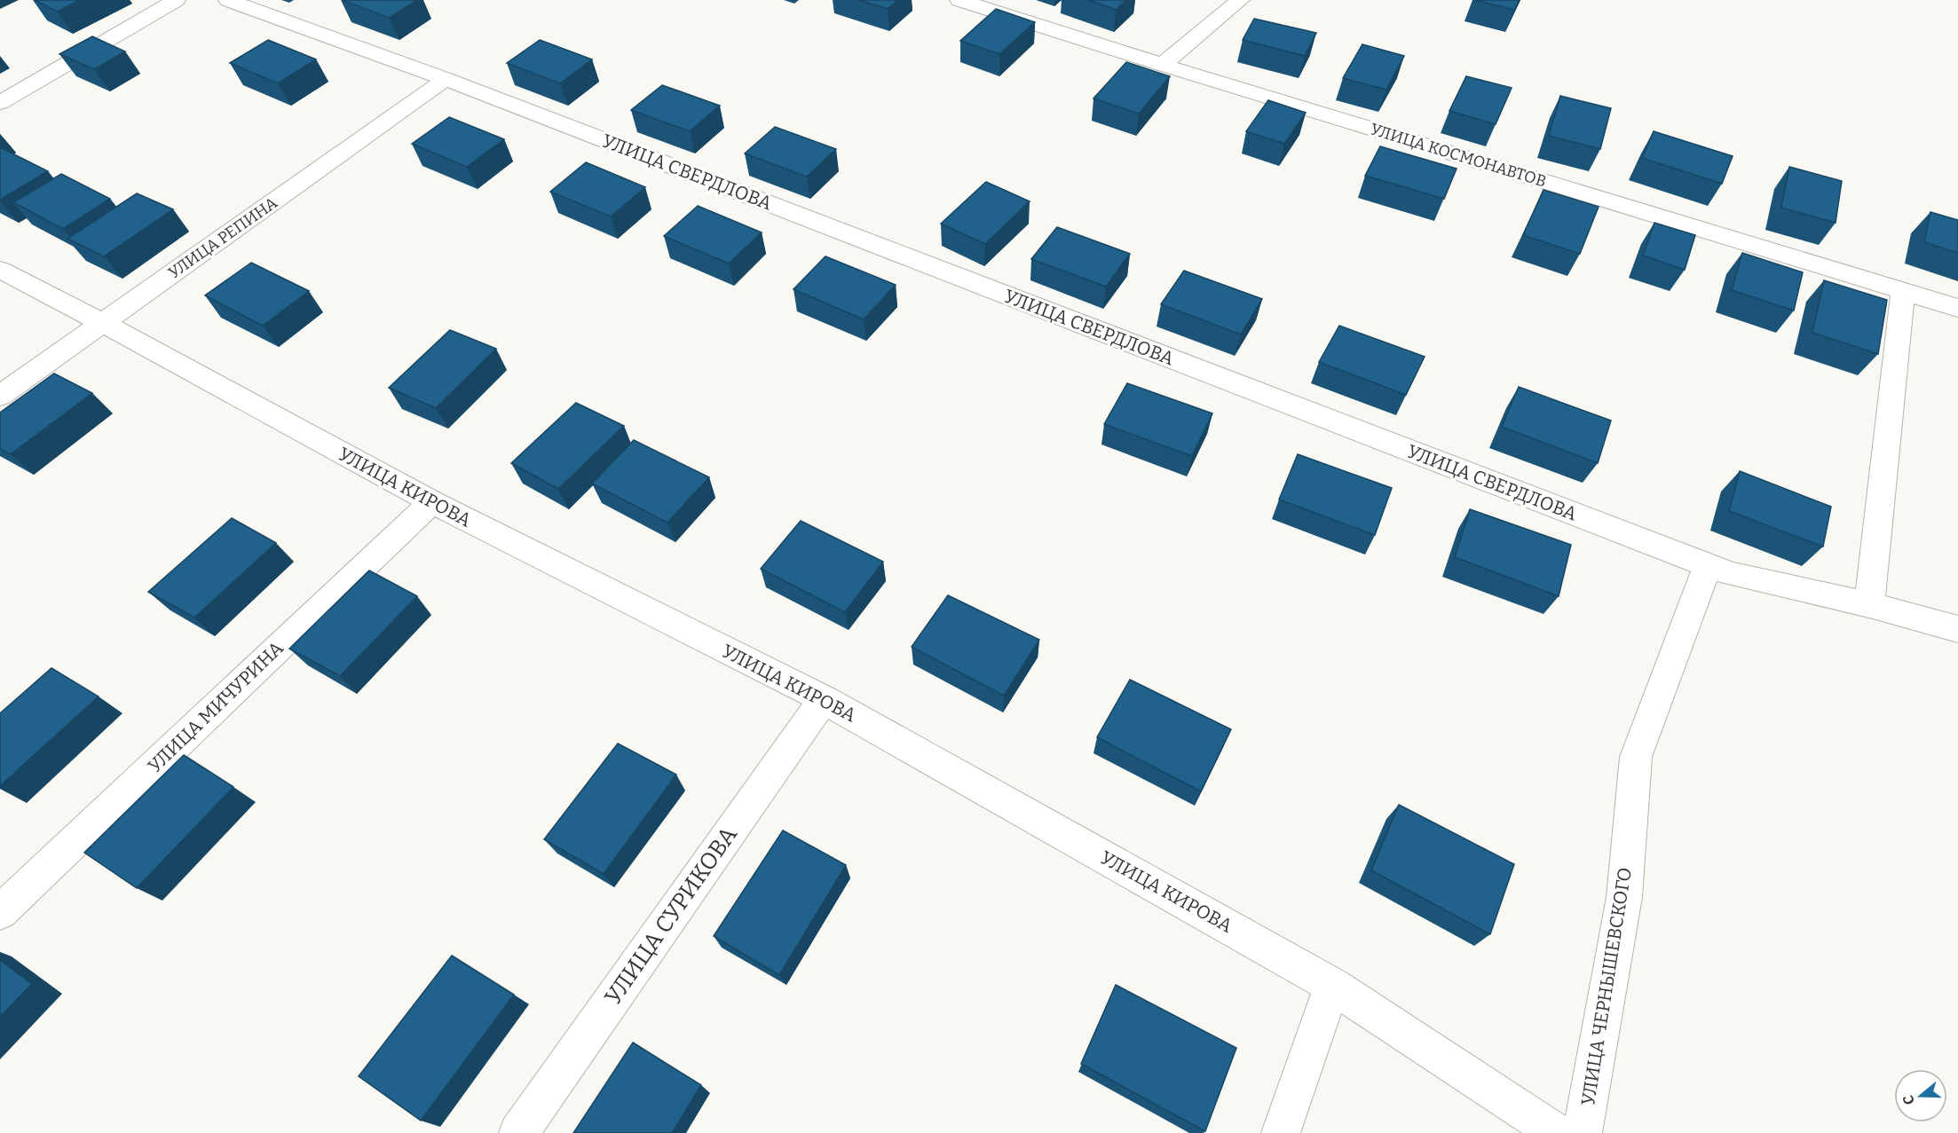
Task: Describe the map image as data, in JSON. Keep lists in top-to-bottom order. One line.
{"streets":{"street":["УЛИЦА КОСМОНАВТОВ","УЛИЦА СВЕРДЛОВА","УЛИЦА РЕПИНА","УЛИЦА КИРОВА","УЛИЦА МИЧУРИНА","УЛИЦА СУРИКОВА","УЛИЦА ЧЕРНЫШЕВСКОГО"]},"crossings":[["УЛИЦА СВЕРДЛОВА","УЛИЦА РЕПИНА"],["УЛИЦА СВЕРДЛОВА","УЛИЦА ЧЕРНЫШЕВСКОГО"],["УЛИЦА РЕПИНА","УЛИЦА КИРОВА"],["УЛИЦА КИРОВА","УЛИЦА МИЧУРИНА"],["УЛИЦА КИРОВА","УЛИЦА СУРИКОВА"]],"north":"left"}
